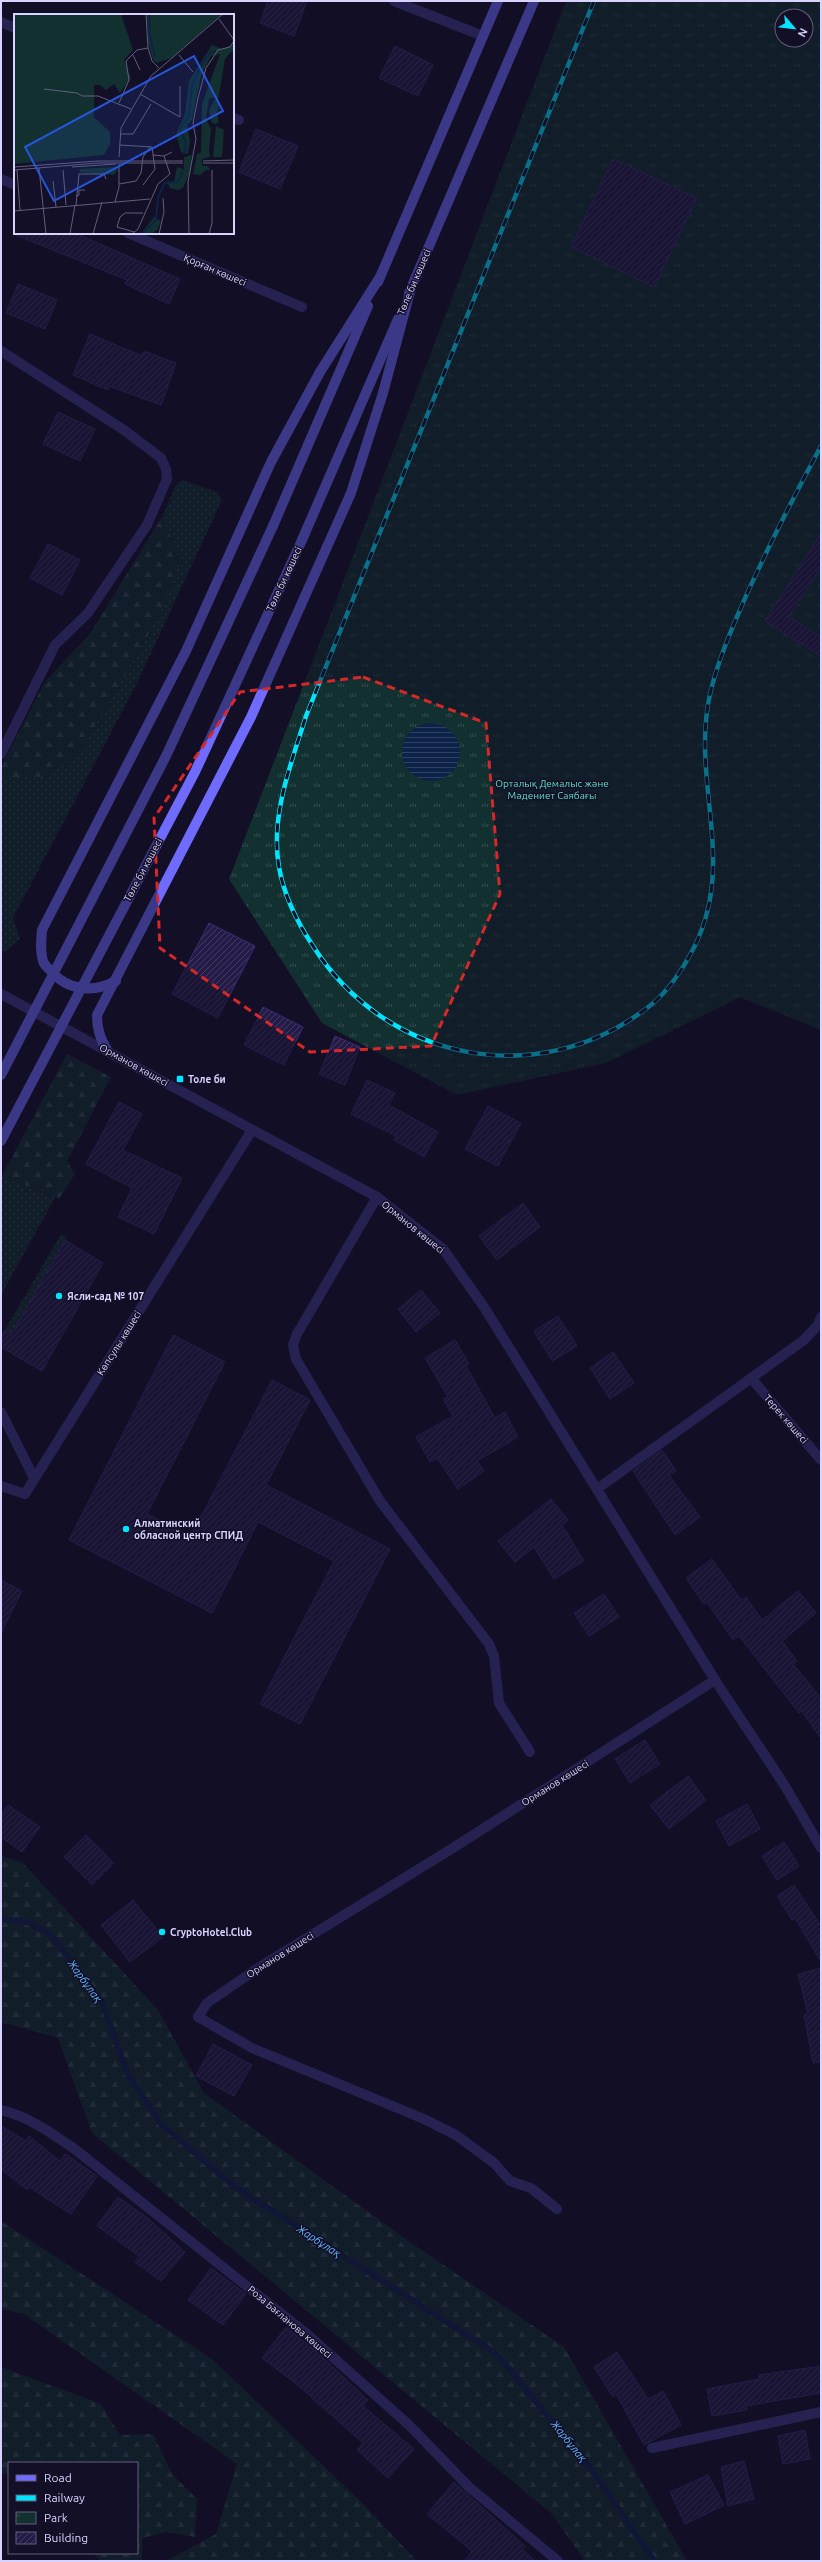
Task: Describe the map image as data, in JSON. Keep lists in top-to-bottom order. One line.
{"streets":{"main road":["Төле би көшесі"],"street":["Қорған көшесі","Орманов көшесі","Көпсулы көшесі","Терек көшесі","Роза Бағланова көшесі"]},"crossings":[["Орманов көшесі","Көпсулы көшесі"]],"water":["Жарбұлақ"],"parks":["Орталық Демалыс және Мәдениет Саябағы"],"places":{"transit":["Толе би"],"other":["Ясли-сад № 107","Алматинский обласной центр СПИД","CryptoHotel.Club"]},"legend":["Road","Railway","Park","Building"],"north":"bottom right"}
